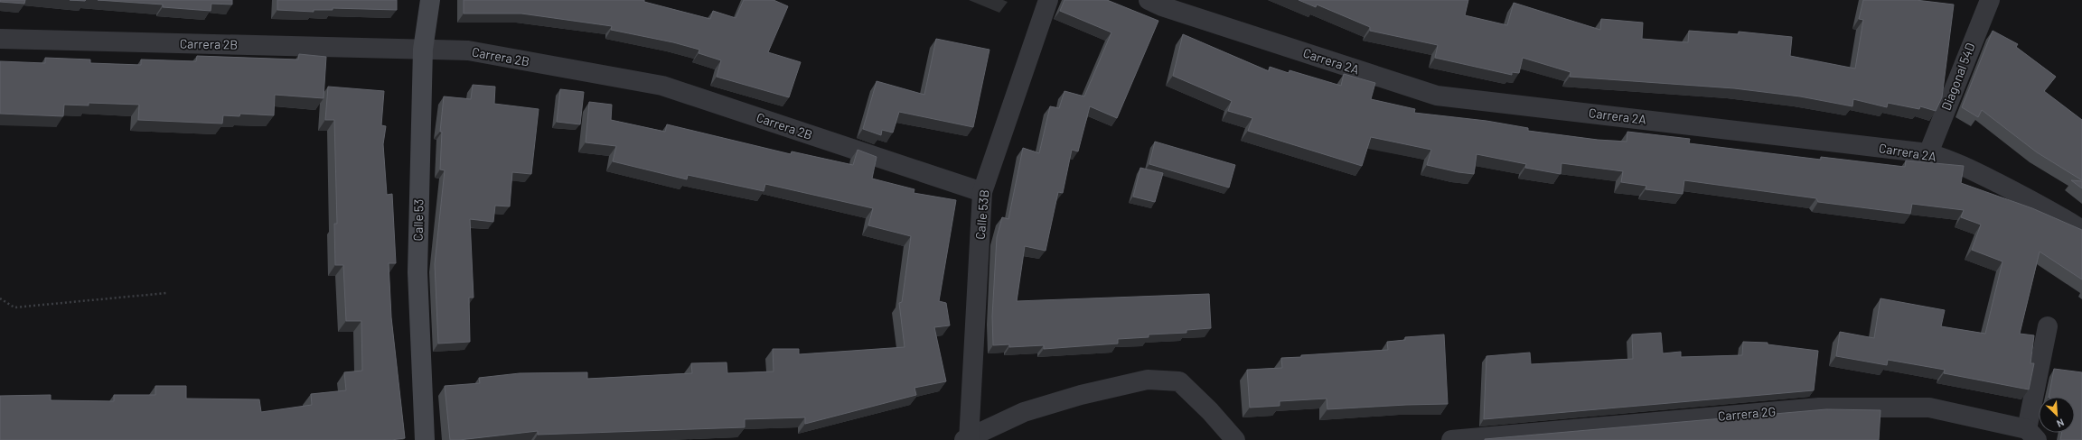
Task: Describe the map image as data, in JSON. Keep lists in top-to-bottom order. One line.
{"streets":{"street":["Carrera 2B","Carrera 2A","Diagonal 54D","Calle 53B","Calle 53","Carrera 2G"]},"crossings":[["Carrera 2B","Calle 53B"],["Carrera 2B","Calle 53"],["Carrera 2A","Diagonal 54D"]],"north":"bottom right"}
